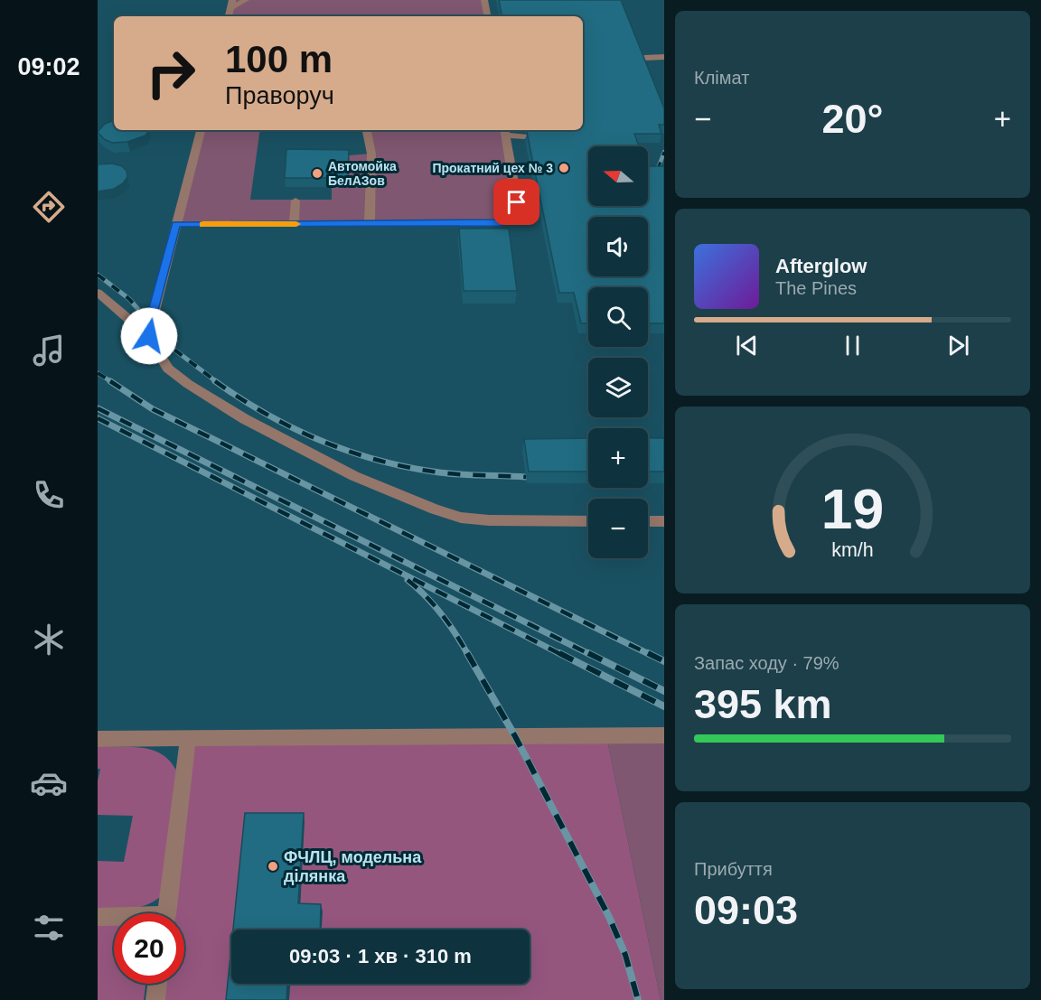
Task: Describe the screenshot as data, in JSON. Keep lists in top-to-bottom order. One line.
{"places":["Прокатний цех № 3","Автомойка БелАЗов","ФЧЛЦ, модельна ділянка"],"north":"left","page":{"tabs":"09:02","tile":["Клімат",["Запас ходу · 79%","395 km"],["Прибуття","09:03"]],"turn":["100 m","Праворуч"],"heat":["−","20°","+"],"map_buttons":["+","−"],"song":["Afterglow","The Pines"],"limit":"20","trip":"09:03 · 1 хв · 310 m","gauge":["19","km/h"]}}
